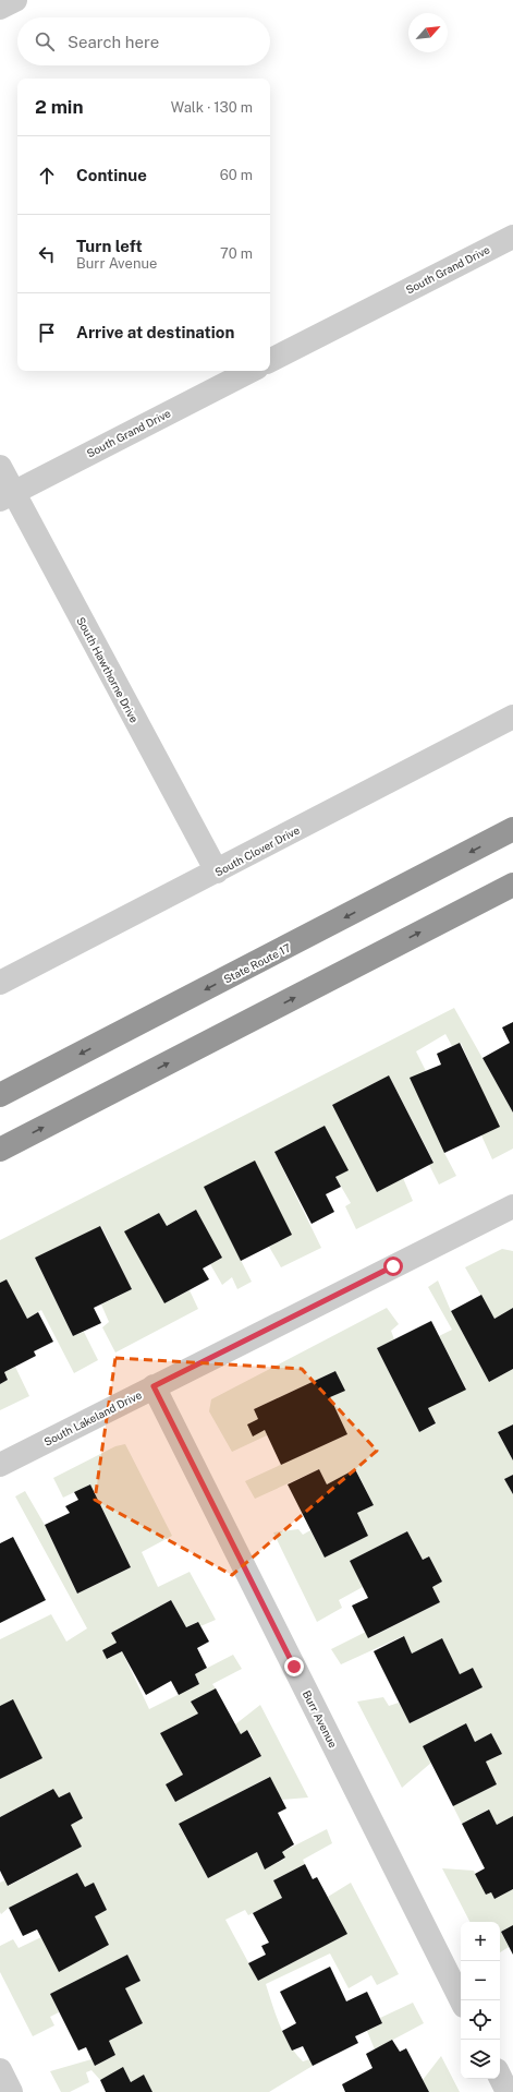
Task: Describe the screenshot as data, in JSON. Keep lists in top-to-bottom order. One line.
{"streets":{"highway":["State Route 17"],"street":["South Grand Drive","South Hawthorne Drive","South Clover Drive","South Lakeland Drive","Burr Avenue"]},"crossings":[["South Grand Drive","South Hawthorne Drive"],["South Hawthorne Drive","South Clover Drive"],["South Lakeland Drive","Burr Avenue"]],"north":"top right","page":{"search":"Search here","heading":["2 min","Walk · 130 m"],"list":[["Continue","60 m"],["Turn left","Burr Avenue","70 m"],"Arrive at destination"],"map_buttons":["+","−"]}}
